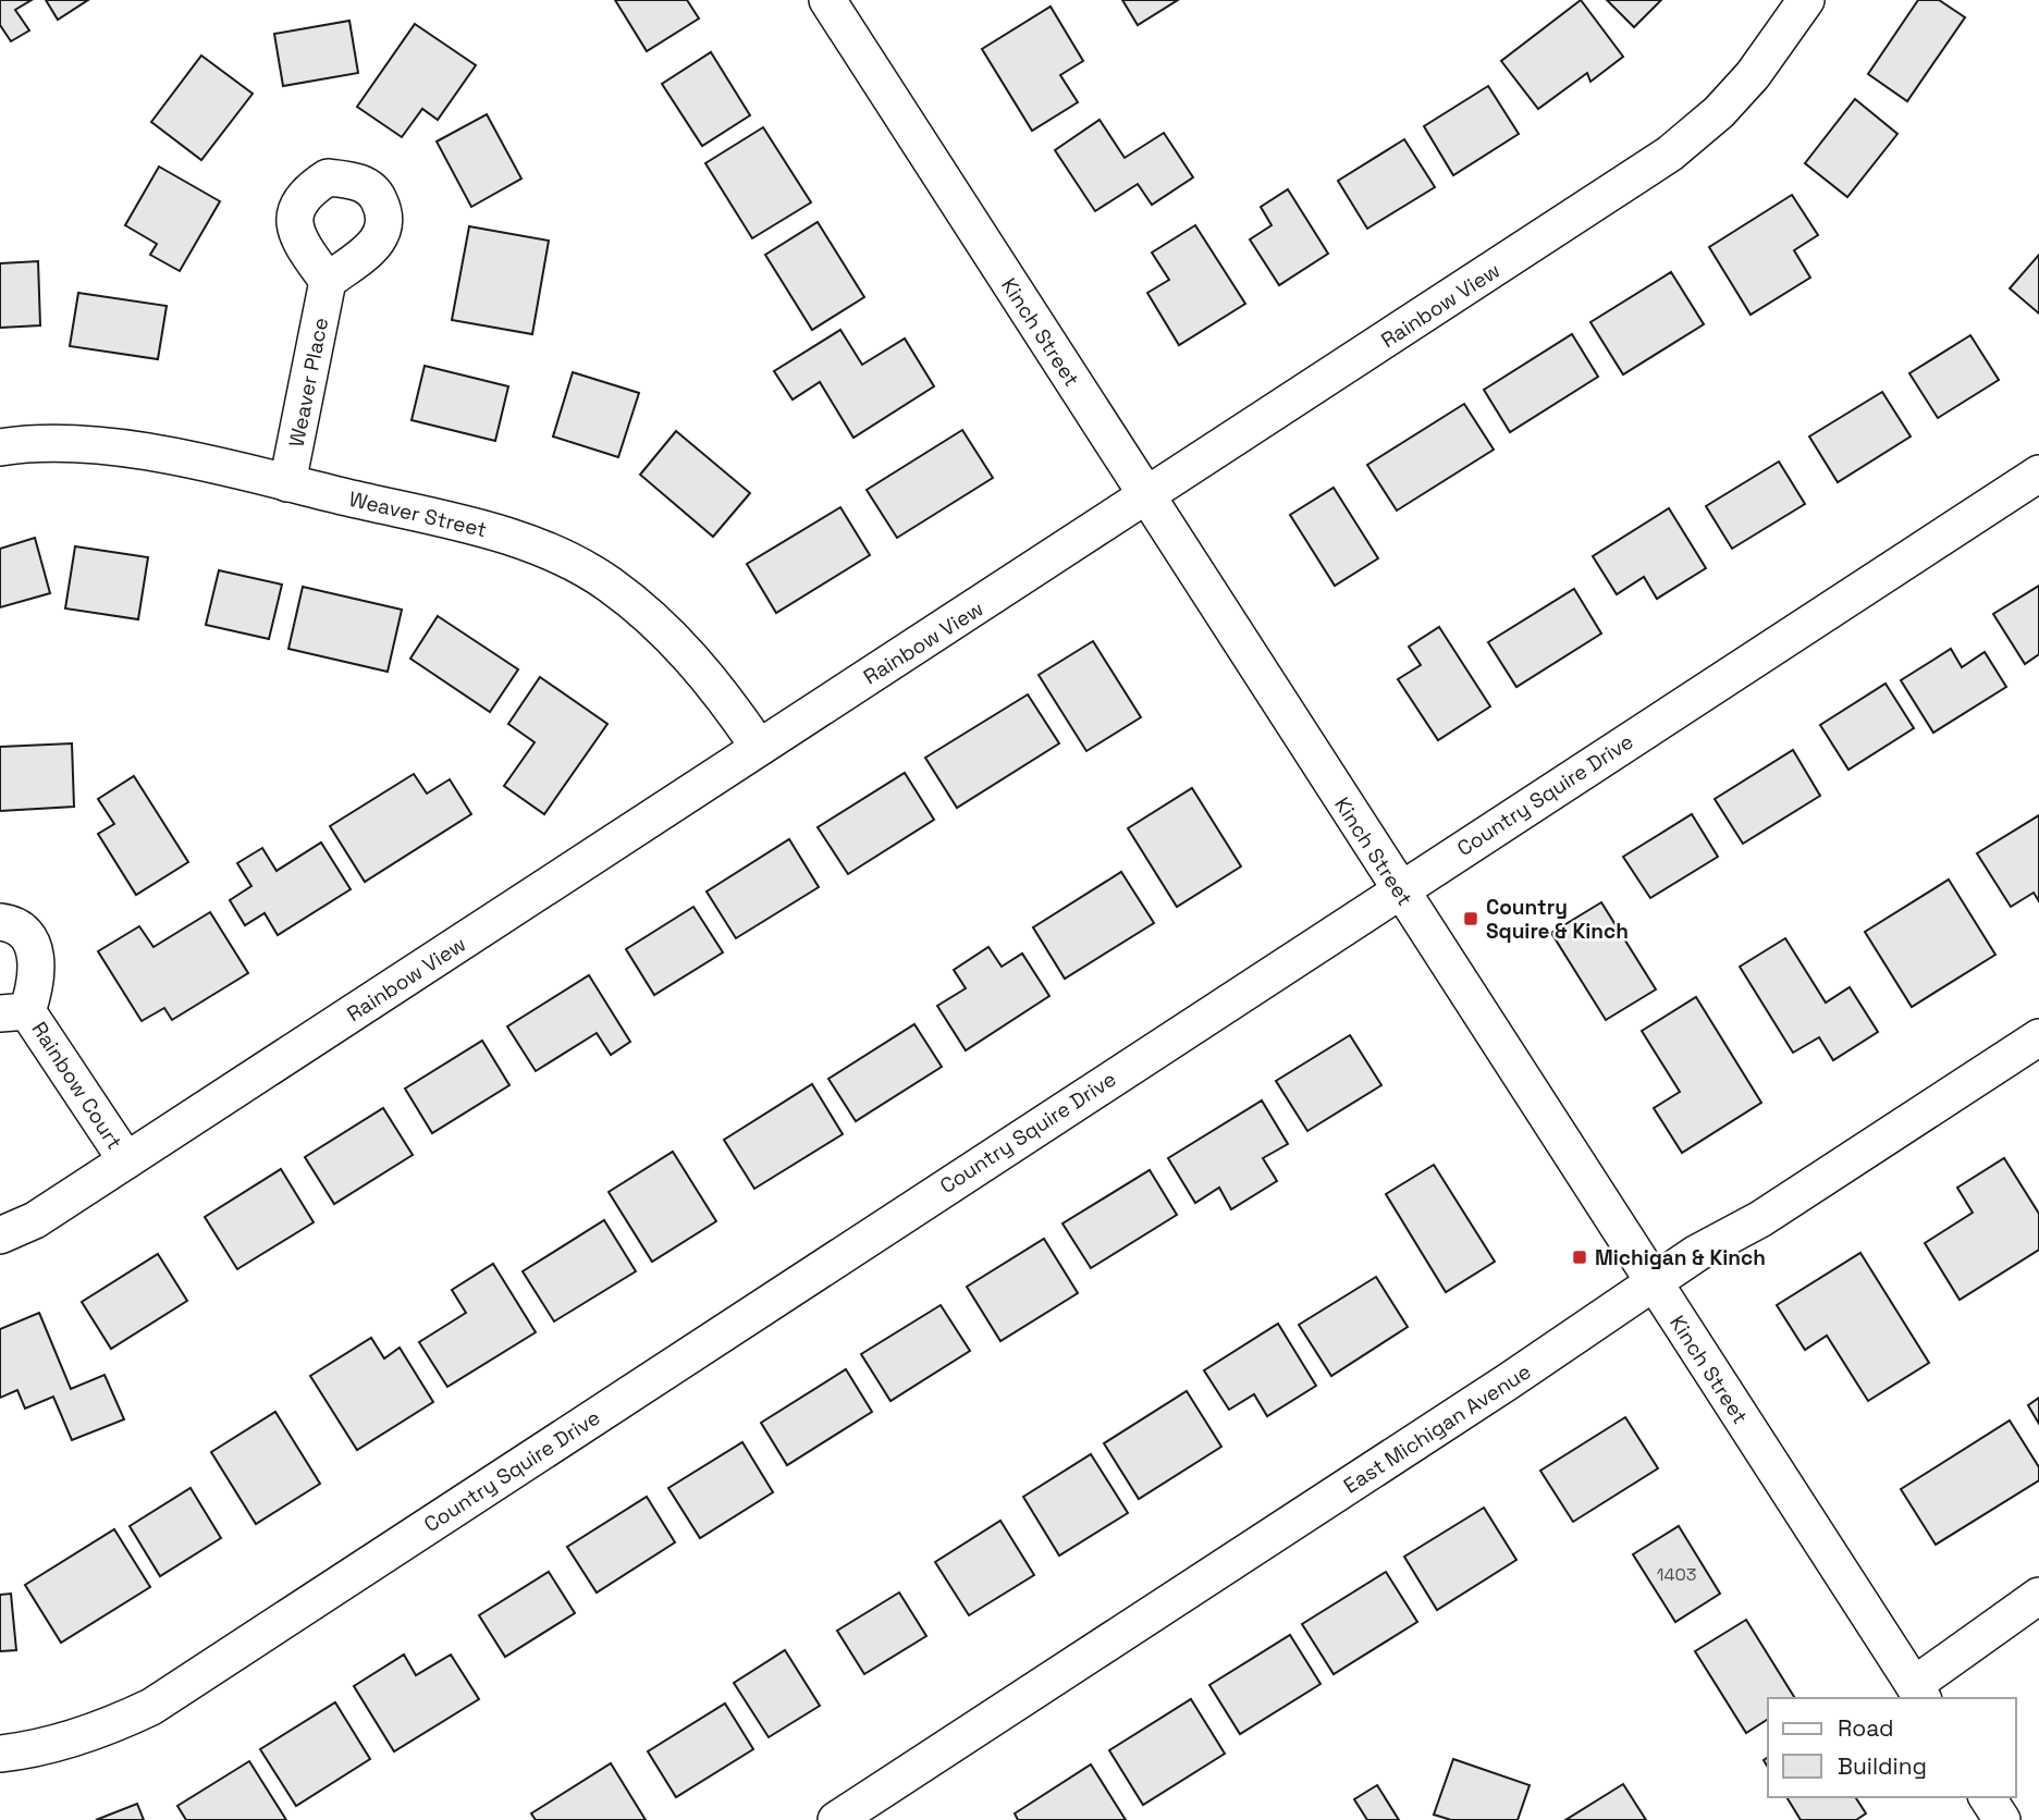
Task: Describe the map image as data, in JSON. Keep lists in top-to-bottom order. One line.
{"streets":{"street":["Rainbow View","Kinch Street","Weaver Place","Weaver Street","Country Squire Drive","Rainbow Court","East Michigan Avenue"]},"crossings":[["Rainbow View","Kinch Street"],["Rainbow View","Weaver Street"],["Rainbow View","Rainbow Court"],["Kinch Street","Country Squire Drive"],["Kinch Street","East Michigan Avenue"],["Weaver Place","Weaver Street"]],"places":{"transit":["Country Squire & Kinch","Michigan & Kinch"]},"house_numbers":["1403"],"legend":["Road","Building"]}
